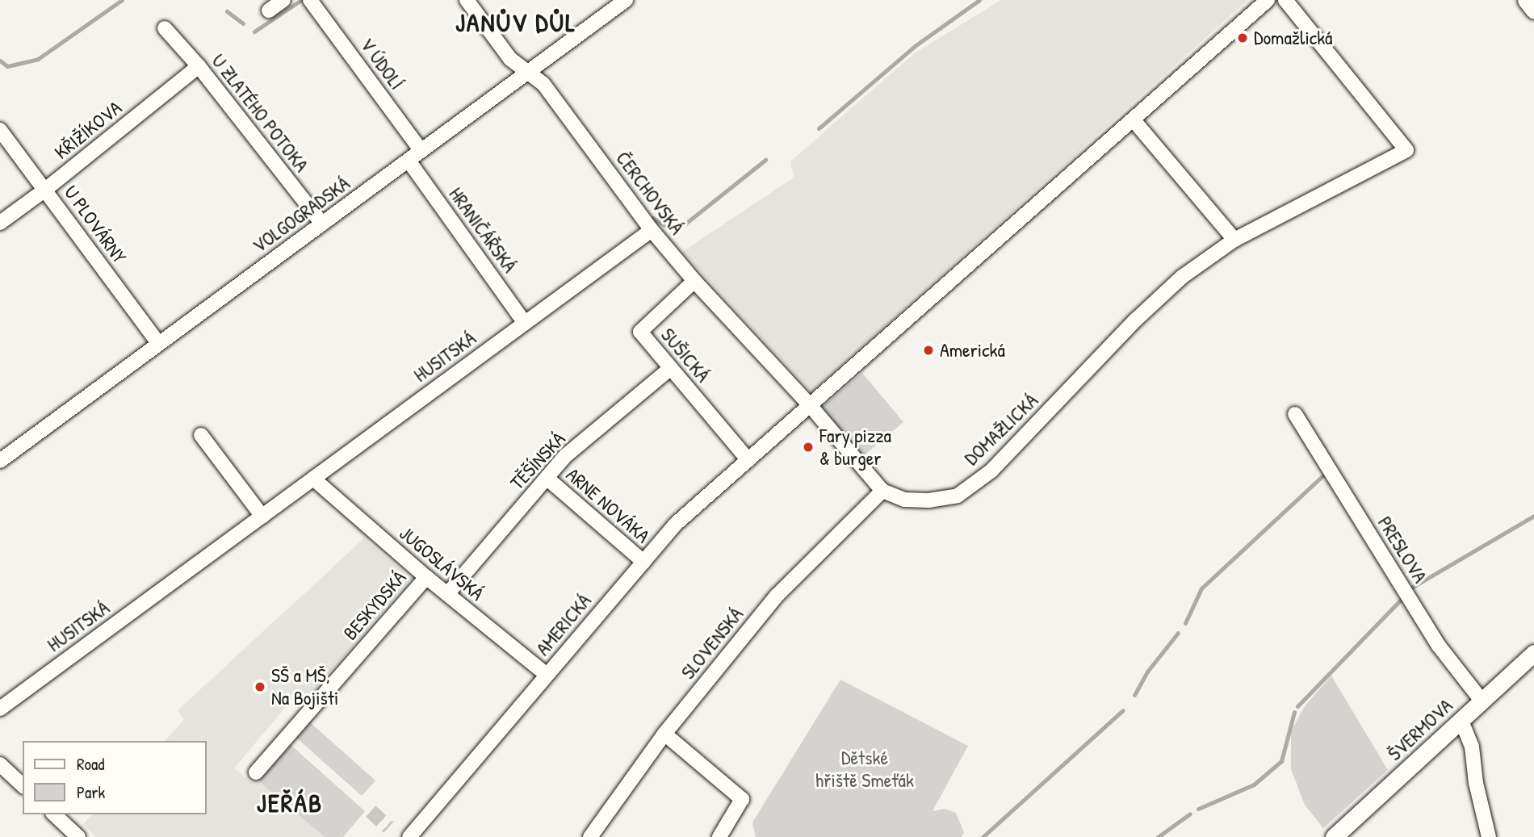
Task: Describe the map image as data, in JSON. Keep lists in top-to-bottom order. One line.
{"streets":{"street":["V ÚDOLÍ","U ZLATÉHO POTOKA","KŘIŽÍKOVA","ČERCHOVSKÁ","VOLGOGRADSKÁ","U PLOVÁRNY","HRANIČÁŘSKÁ","SUŠICKÁ","HUSITSKÁ","DOMAŽLICKÁ","TĚŠÍNSKÁ","ARNE NOVÁKA","PRESLOVA","JUGOSLÁVSKÁ","BESKYDSKÁ","AMERICKÁ","SLOVENSKÁ","ŠVERMOVA"]},"crossings":[["V ÚDOLÍ","VOLGOGRADSKÁ"],["U ZLATÉHO POTOKA","KŘIŽÍKOVA"],["U ZLATÉHO POTOKA","VOLGOGRADSKÁ"],["KŘIŽÍKOVA","U PLOVÁRNY"],["ČERCHOVSKÁ","VOLGOGRADSKÁ"],["ČERCHOVSKÁ","SUŠICKÁ"],["ČERCHOVSKÁ","HUSITSKÁ"],["ČERCHOVSKÁ","AMERICKÁ"],["VOLGOGRADSKÁ","U PLOVÁRNY"],["VOLGOGRADSKÁ","HRANIČÁŘSKÁ"],["HRANIČÁŘSKÁ","HUSITSKÁ"],["SUŠICKÁ","TĚŠÍNSKÁ"],["SUŠICKÁ","AMERICKÁ"],["HUSITSKÁ","JUGOSLÁVSKÁ"],["DOMAŽLICKÁ","SLOVENSKÁ"],["TĚŠÍNSKÁ","ARNE NOVÁKA"],["TĚŠÍNSKÁ","JUGOSLÁVSKÁ"],["ARNE NOVÁKA","AMERICKÁ"],["PRESLOVA","ŠVERMOVA"],["JUGOSLÁVSKÁ","BESKYDSKÁ"],["JUGOSLÁVSKÁ","AMERICKÁ"]],"districts":["JANŮV DŮL","JEŘÁB"],"parks":["Dětské hřiště Smeťák"],"places":["Domažlická","Americká","Fary pizza & burger","SŠ a MŠ, Na Bojišti"],"legend":["Road","Park"]}
